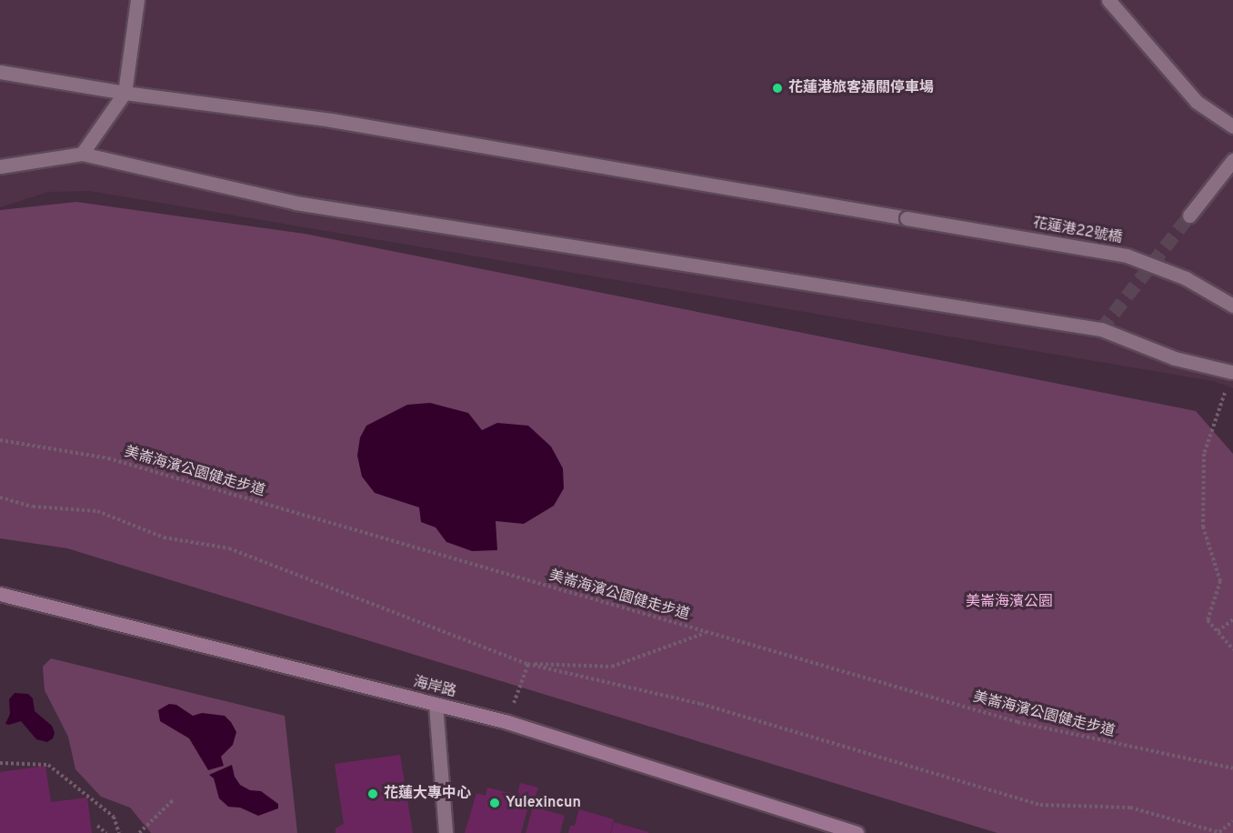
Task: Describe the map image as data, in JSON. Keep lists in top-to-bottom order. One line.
{"streets":{"main road":["海岸路"],"street":["花蓮港22號橋"],"path":["美崙海濱公園健走步道"]},"parks":["美崙海濱公園"],"places":["花蓮港旅客通關停車場","花蓮大專中心","Yulexincun"]}
